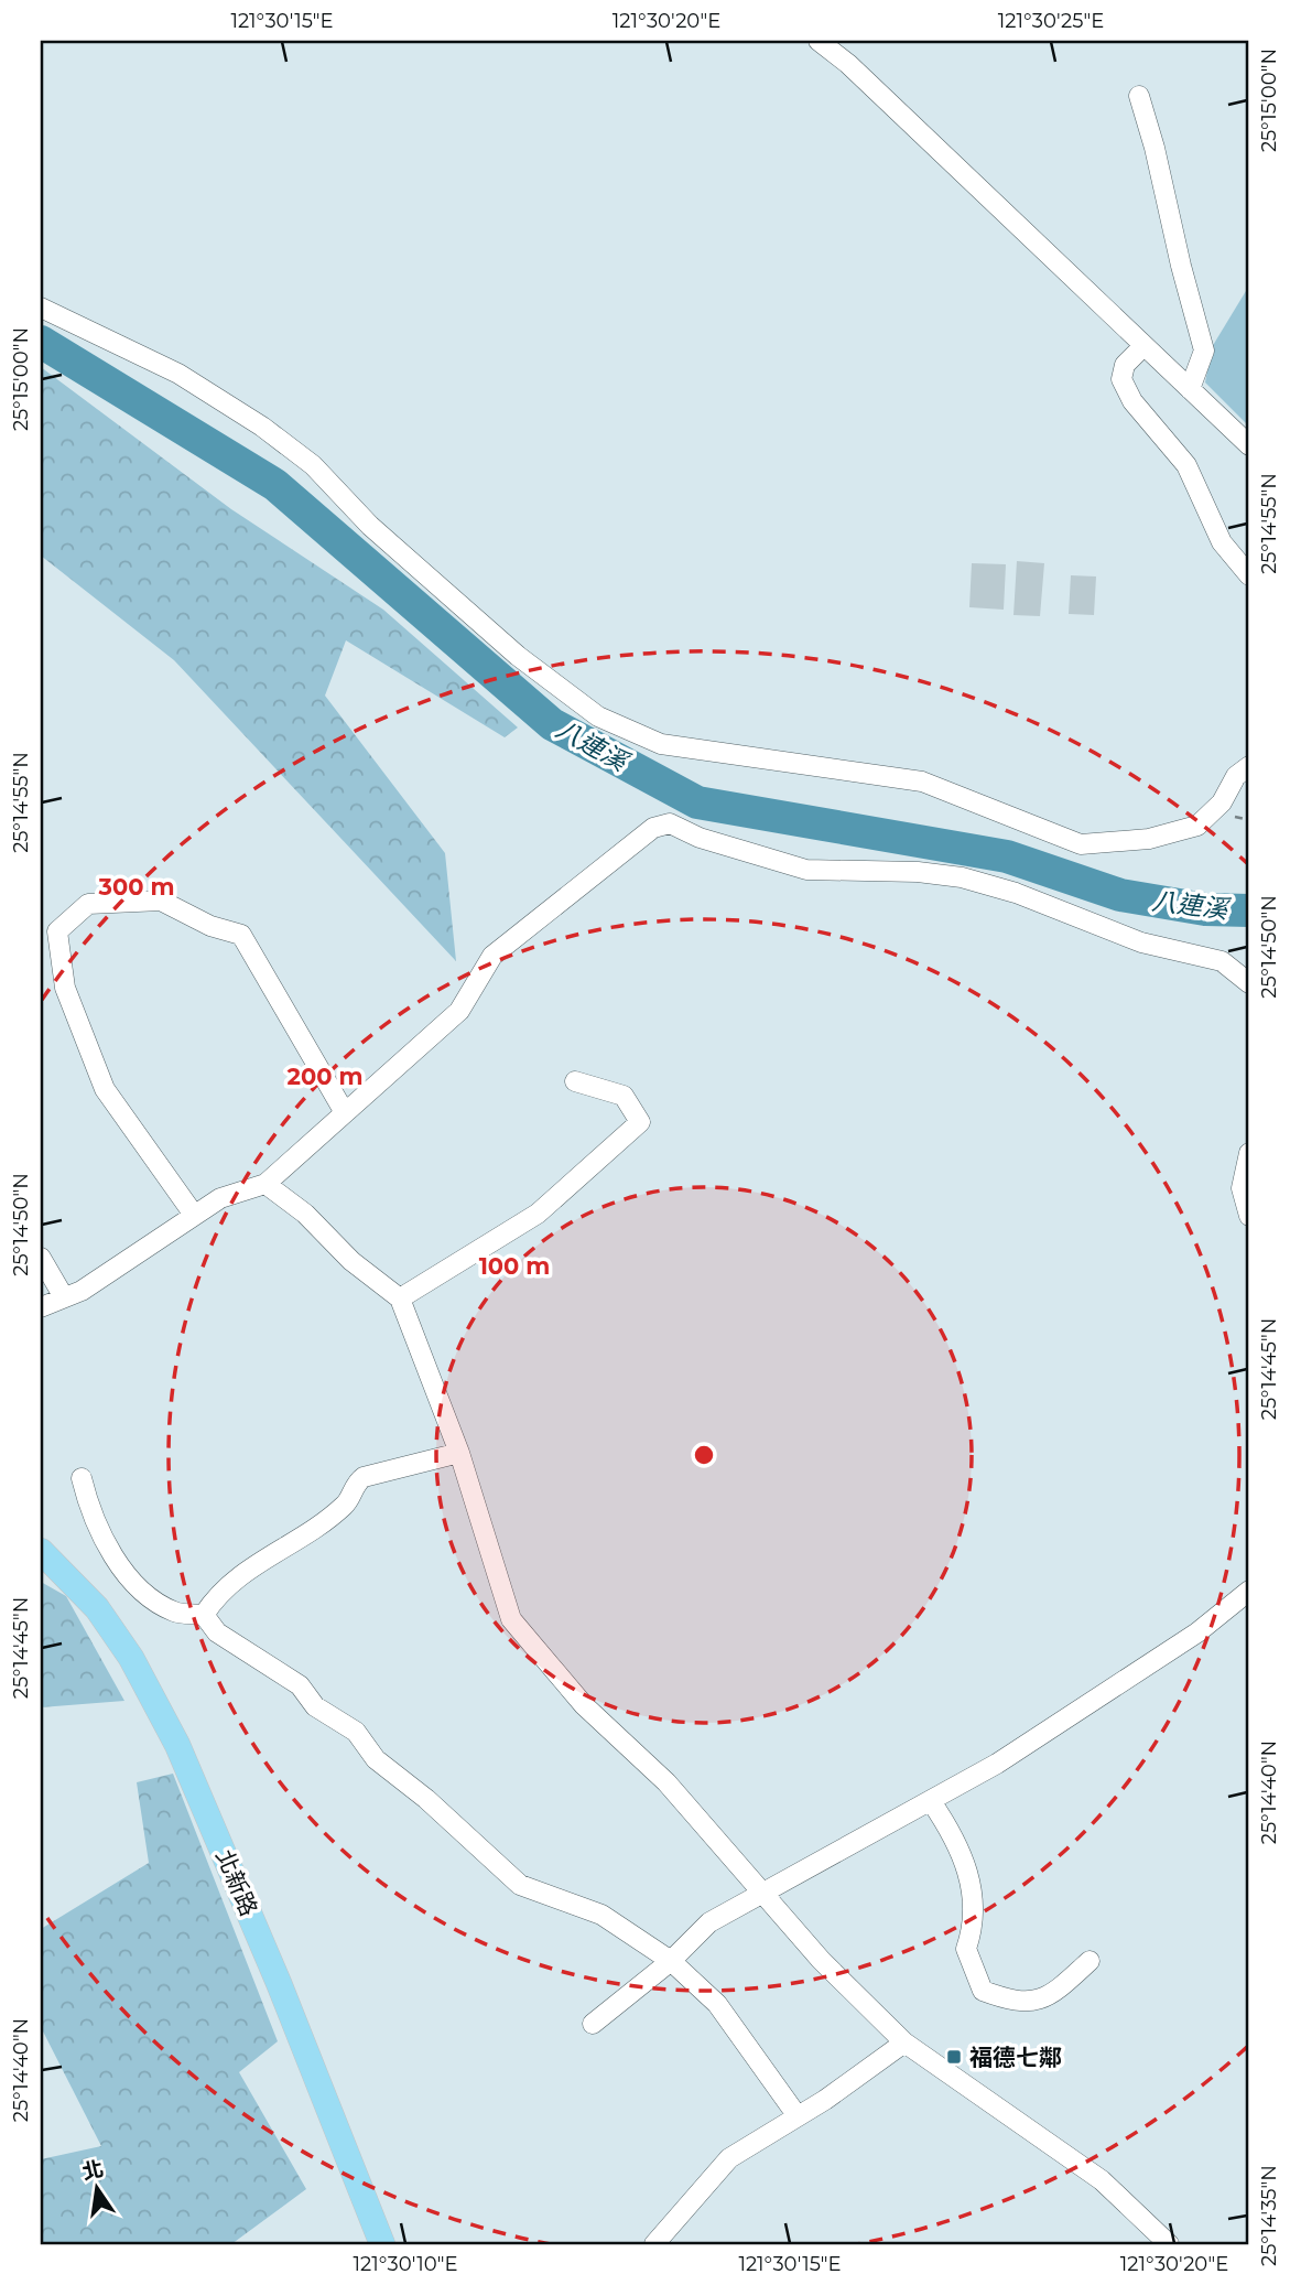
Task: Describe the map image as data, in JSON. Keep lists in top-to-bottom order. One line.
{"streets":{"main road":["北新路"]},"water":["八連溪"],"places":{"transit":["福德七鄰"]},"north":"top","coordinates":["121°30'15\"E","121°30'20\"E","121°30'25\"E","25°15'00\"N","25°14'55\"N","25°14'50\"N","25°14'45\"N","25°14'40\"N","25°14'35\"N","121°30'10\"E"],"rings":["300 m","200 m","100 m"]}
